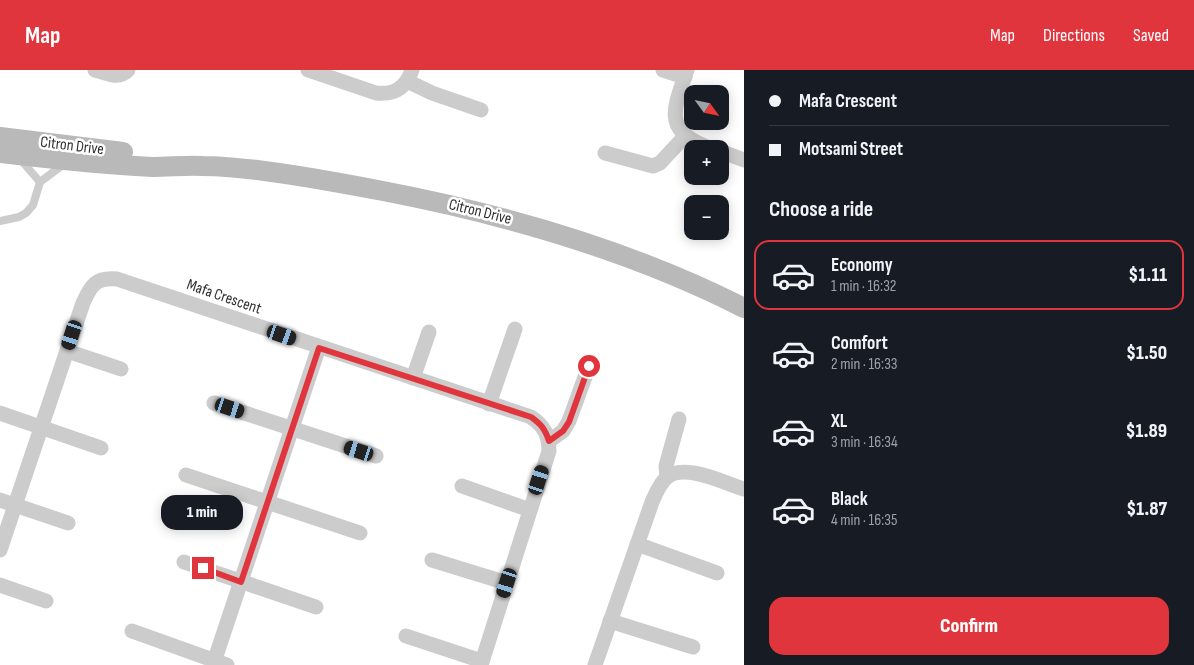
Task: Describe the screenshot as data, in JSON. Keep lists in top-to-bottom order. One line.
{"streets":{"street":["Citron Drive","Mafa Crescent"]},"north":"bottom right","page":{"header":"Map","nav":["Map","Directions","Saved"],"banner":["Mafa Crescent","Motsami Street"],"map_buttons":["+","−"],"heading":"Choose a ride","list":[{"name":"Economy","note":"1 min · 16:32","value":"$1.11"},{"name":"Comfort","note":"2 min · 16:33","value":"$1.50"},{"name":"XL","note":"3 min · 16:34","value":"$1.89"},{"name":"Black","note":"4 min · 16:35","value":"$1.87"}],"bubble":"1 min","buttons":"Confirm"}}
